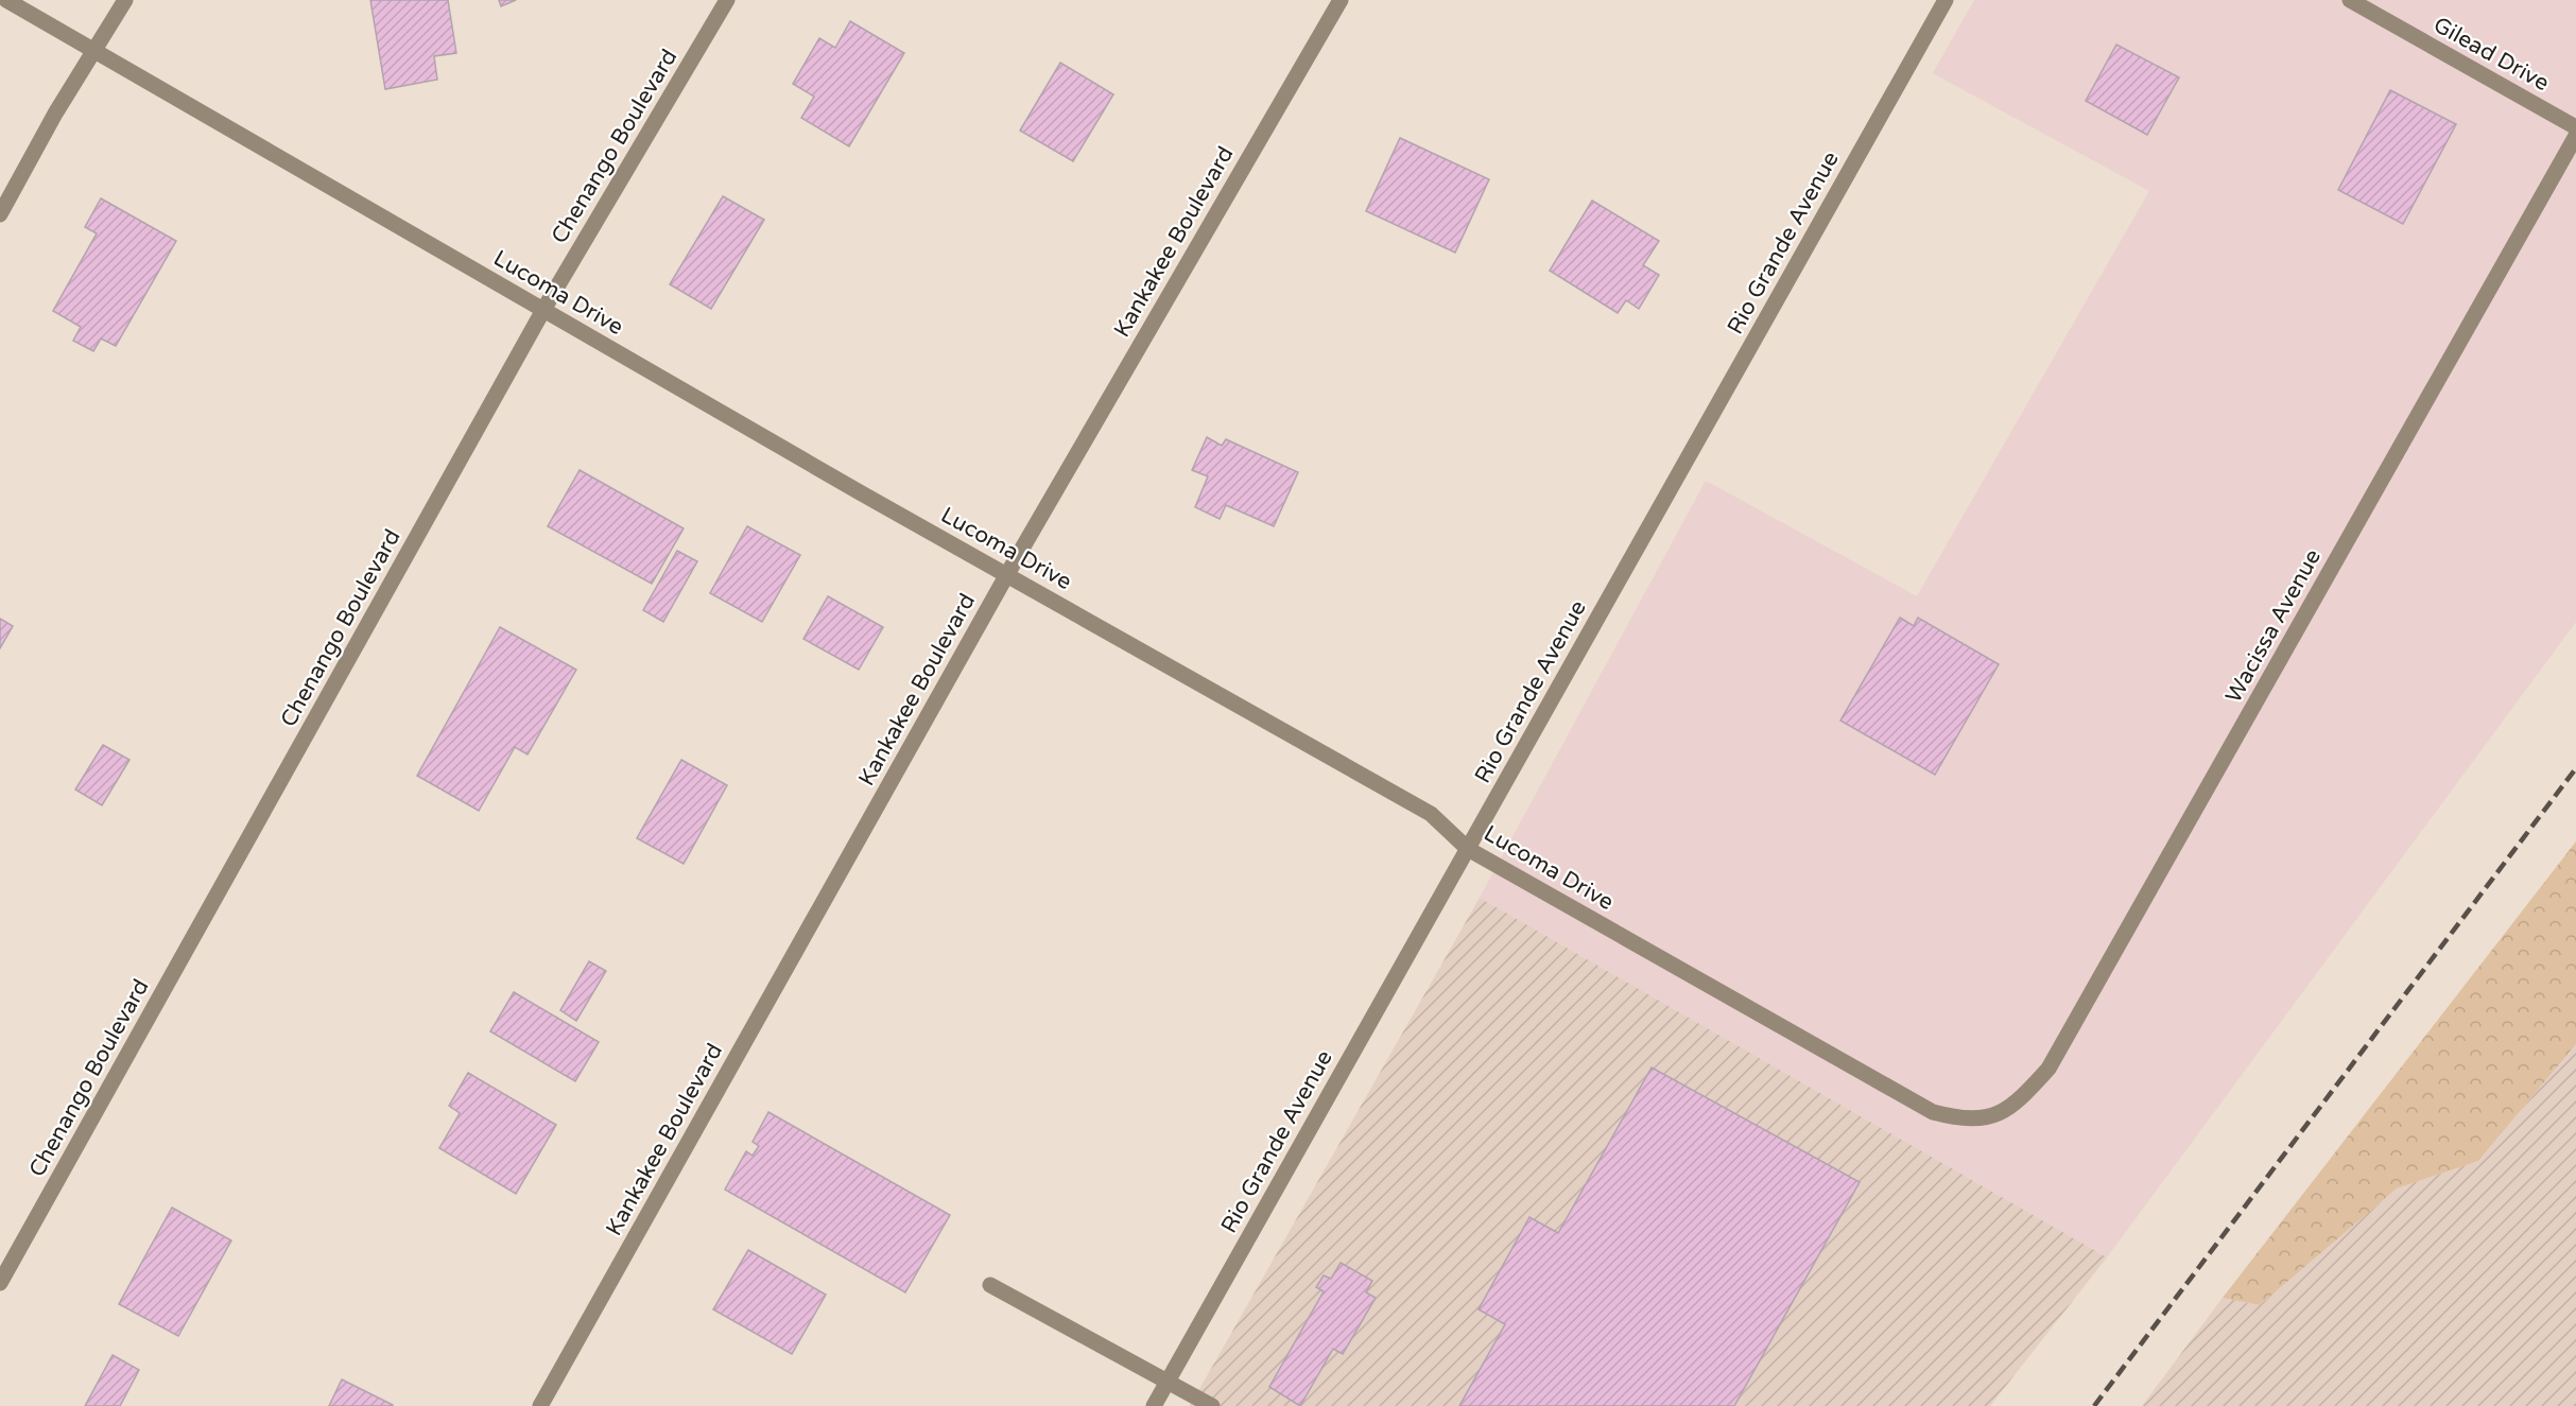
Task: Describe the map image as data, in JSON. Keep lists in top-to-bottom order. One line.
{"streets":{"street":["Gilead Drive","Chenango Boulevard","Kankakee Boulevard","Rio Grande Avenue","Lucoma Drive","Wacissa Avenue"]},"crossings":[["Chenango Boulevard","Lucoma Drive"],["Kankakee Boulevard","Lucoma Drive"],["Rio Grande Avenue","Lucoma Drive"],["Lucoma Drive","Wacissa Avenue"]]}
